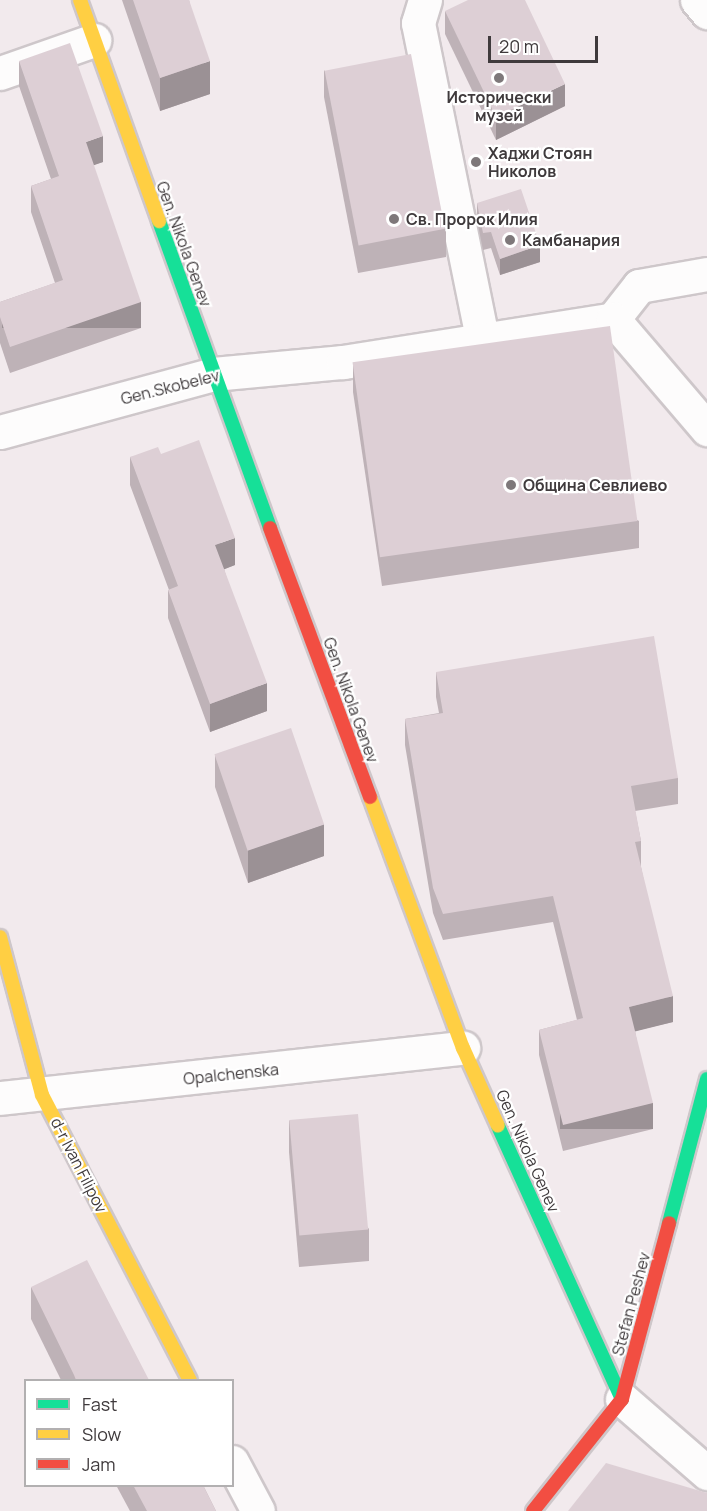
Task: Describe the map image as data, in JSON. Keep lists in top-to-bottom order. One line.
{"streets":{"street":["Gen. Nikola Genev","Gen.Skobelev","Opalchenska","d-r Ivan Filipov","Stefan Peshev"]},"crossings":[["Gen. Nikola Genev","Gen.Skobelev"],["Gen. Nikola Genev","Opalchenska"],["Gen. Nikola Genev","Stefan Peshev"],["Opalchenska","d-r Ivan Filipov"]],"places":["Исторически музей","Хаджи Стоян Николов","Св. Пророк Илия","Камбанария","Община Севлиево"],"legend":["Fast","Slow","Jam"],"scale_bar":"20 m"}
